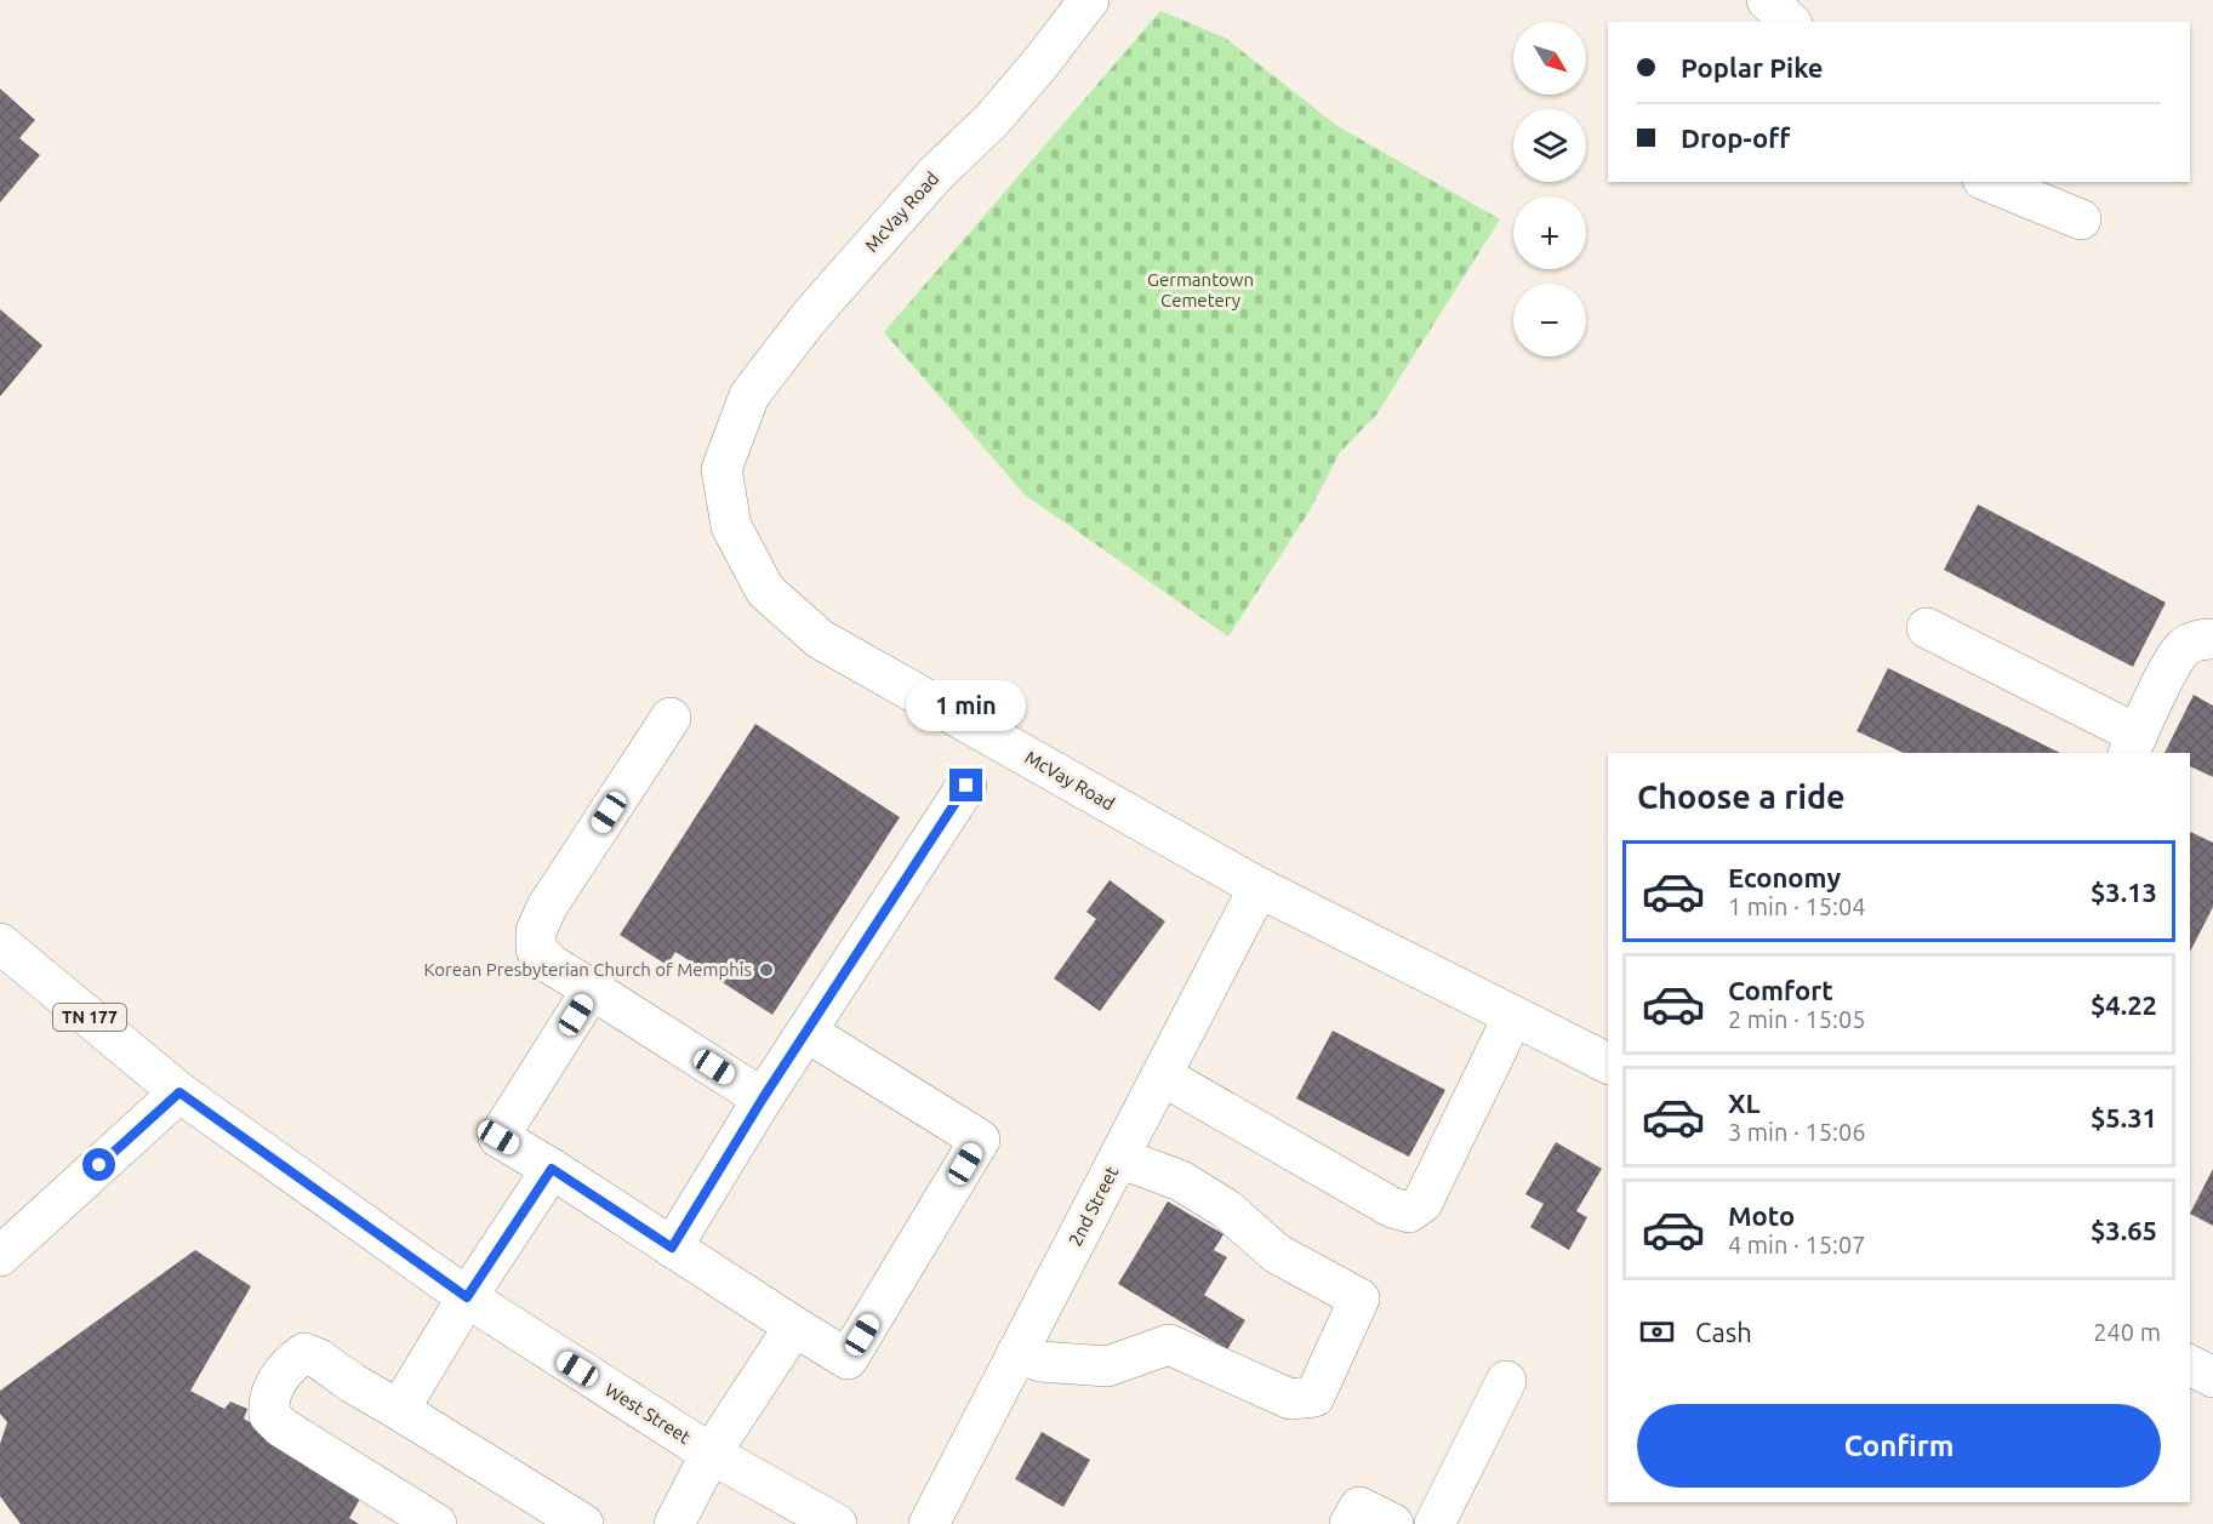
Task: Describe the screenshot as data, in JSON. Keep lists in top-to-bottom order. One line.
{"streets":{"street":["McVay Road","TN 177","2nd Street","West Street"]},"crossings":[["McVay Road","2nd Street"],["TN 177","West Street"]],"parks":["Germantown Cemetery"],"places":["Korean Presbyterian Church of Memphis"],"north":"bottom right","page":{"map_buttons":["+","−"],"banner":["Poplar Pike","Drop-off"],"bubble":"1 min","heading":"Choose a ride","list":[{"name":"Economy","note":"1 min · 15:04","value":"$3.13"},{"name":"Comfort","note":"2 min · 15:05","value":"$4.22"},{"name":"XL","note":"3 min · 15:06","value":"$5.31"},{"name":"Moto","note":"4 min · 15:07","value":"$3.65"}],"pay":["Cash","240 m"],"buttons":"Confirm"}}
